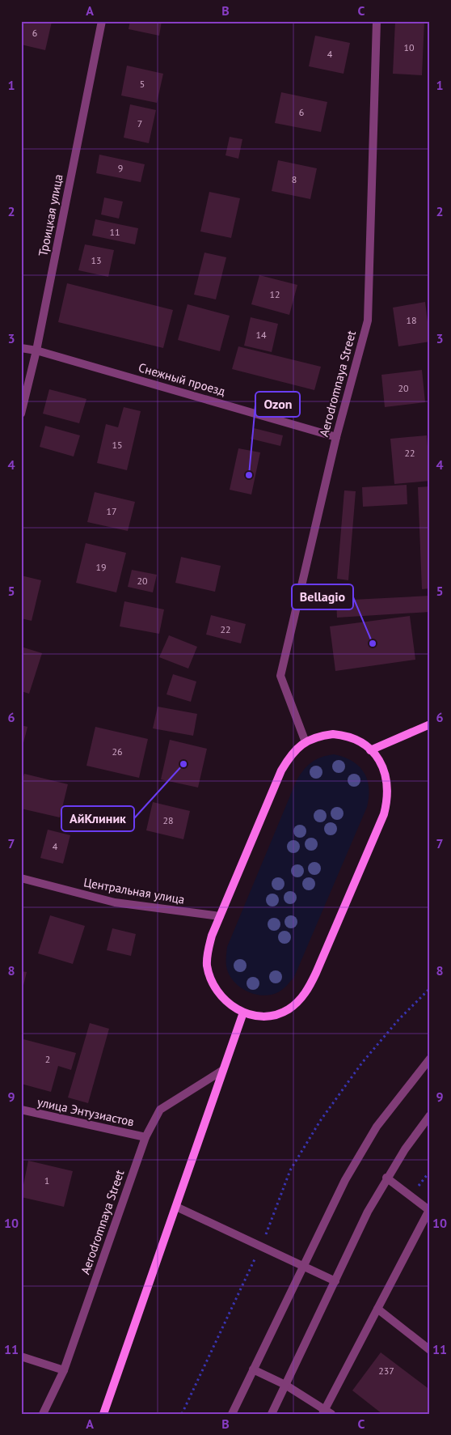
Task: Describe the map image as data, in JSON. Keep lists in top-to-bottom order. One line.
{"streets":{"street":["Троицкая улица","Снежный проезд","Aerodromnaya Street","Центральная улица","улица Энтузиастов"]},"crossings":[["Троицкая улица","Снежный проезд"],["Снежный проезд","Aerodromnaya Street"],["Aerodromnaya Street","улица Энтузиастов"]],"places":["Ozon","Bellagio","АйКлиник"],"house_numbers":["6","10","4","5","6","7","9","8","11","13","12","18","14","20","15","22","17","19","20","22","26","28","4","2","1","237"],"grid":{"columns":["A","B","C"],"rows":["1","2","3","4","5","6","7","8","9","10","11"]}}
